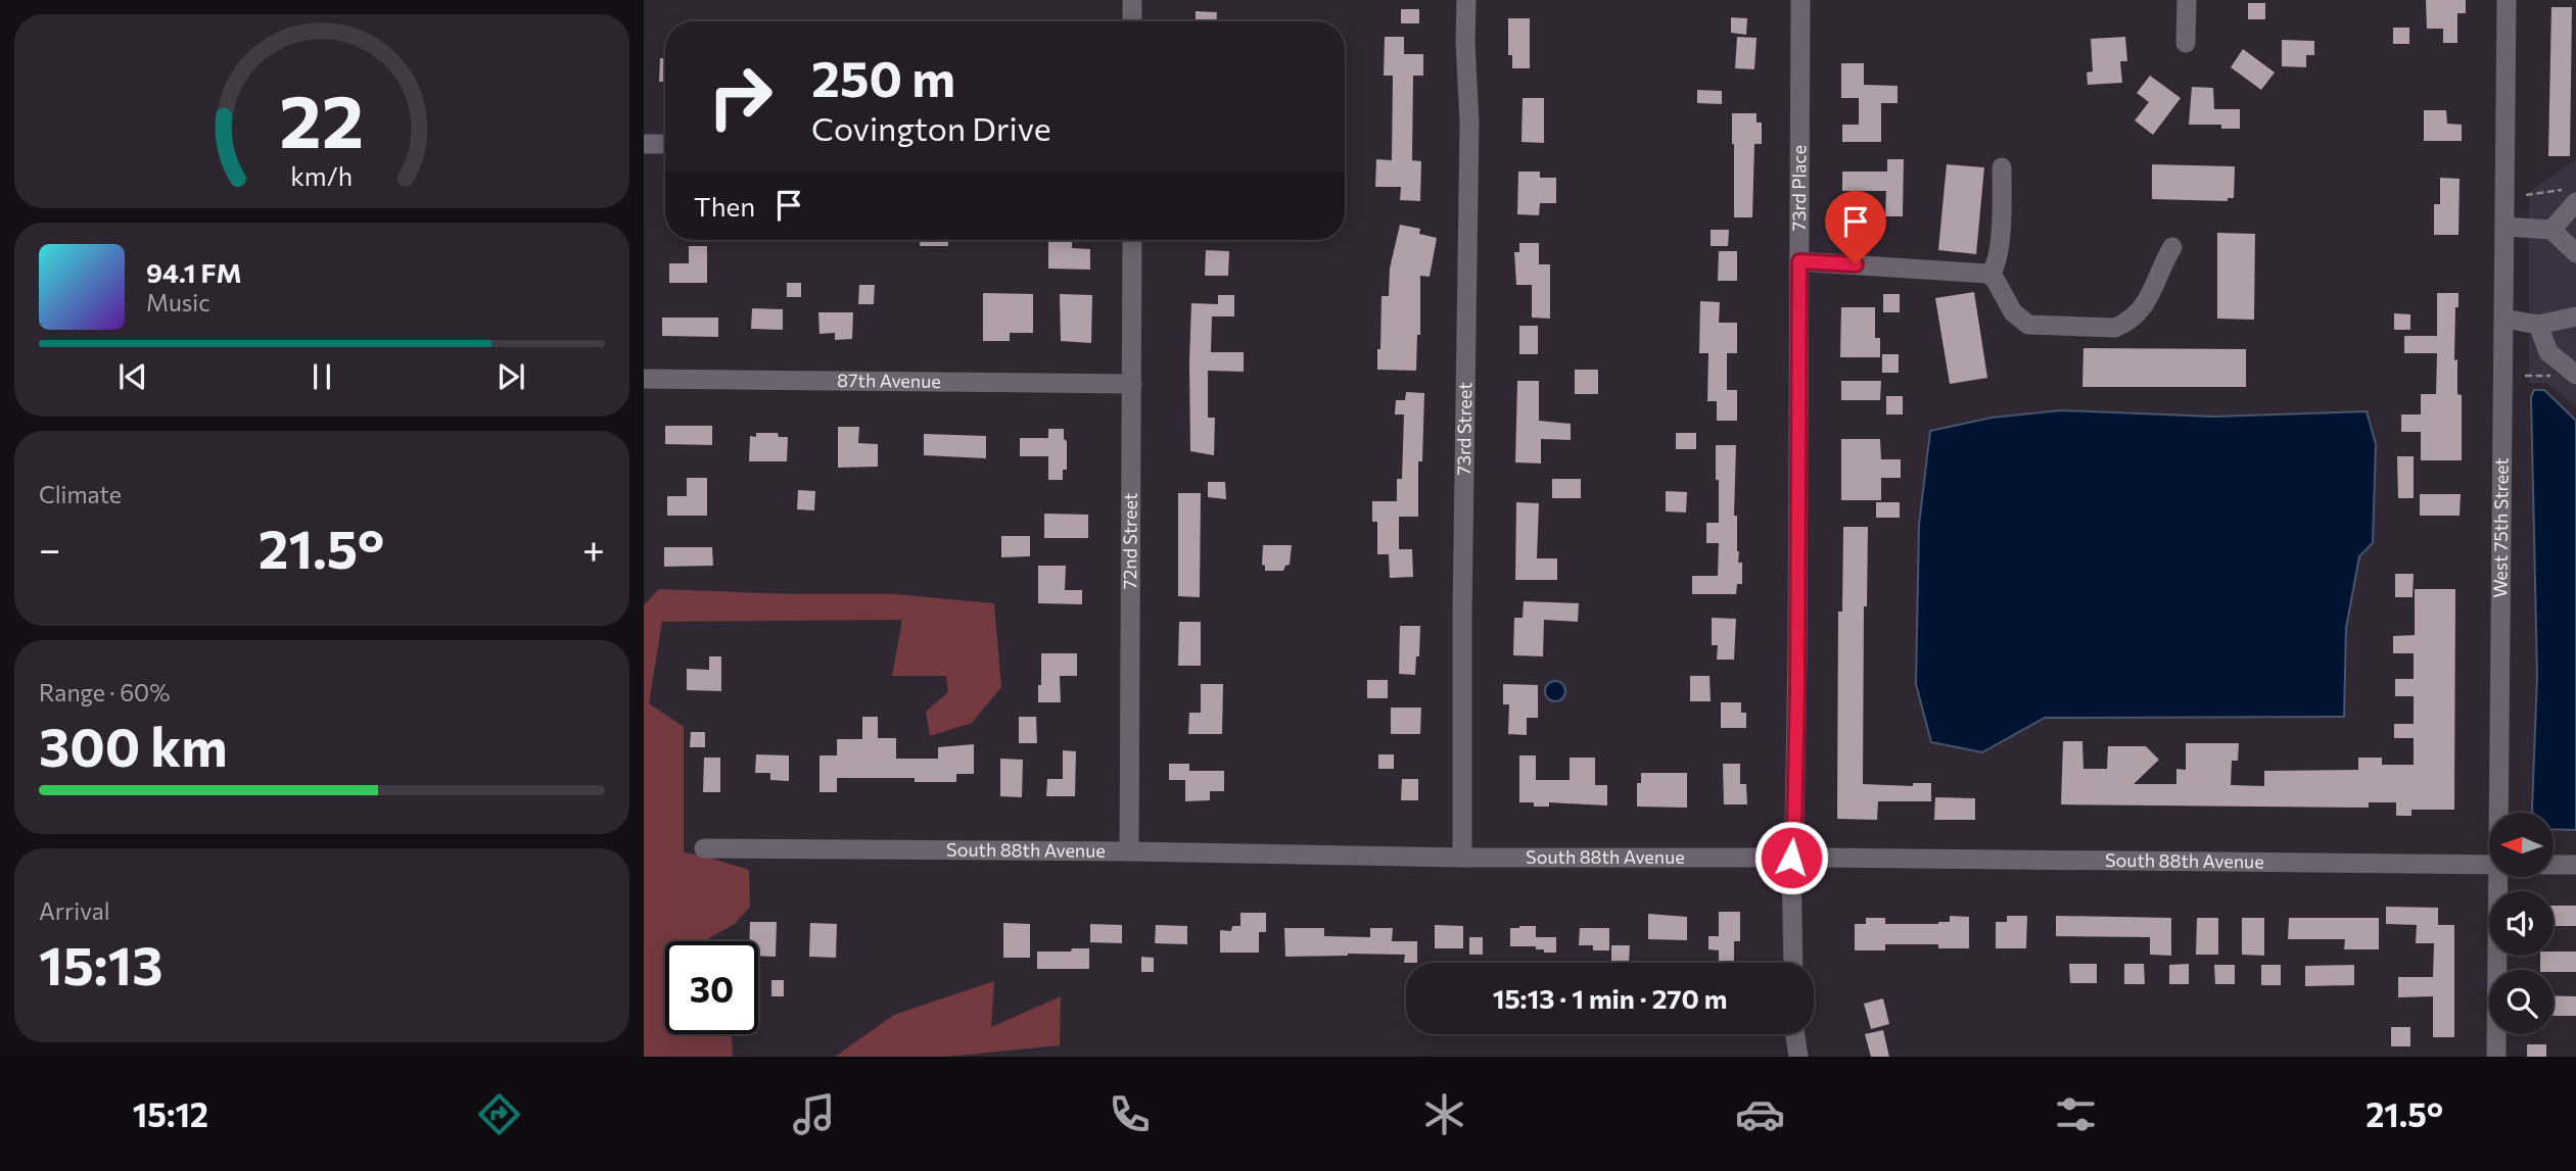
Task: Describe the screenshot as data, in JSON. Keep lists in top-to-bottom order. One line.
{"streets":{"street":["73rd Place","87th Avenue","73rd Street","West 75th Street","72nd Street","South 88th Avenue"]},"crossings":[["73rd Place","South 88th Avenue"],["87th Avenue","72nd Street"],["73rd Street","South 88th Avenue"],["72nd Street","South 88th Avenue"]],"north":"left","page":{"turn":["250 m","Covington Drive"],"then":"Then","song":["94.1 FM","Music"],"tile":["Climate",["Range · 60%","300 km"],["Arrival","15:13"]],"heat":["−","21.5°","+"],"limit":"30","trip":"15:13 · 1 min · 270 m","tabs":["15:12","21.5°"],"gauge":["22","km/h"]}}
